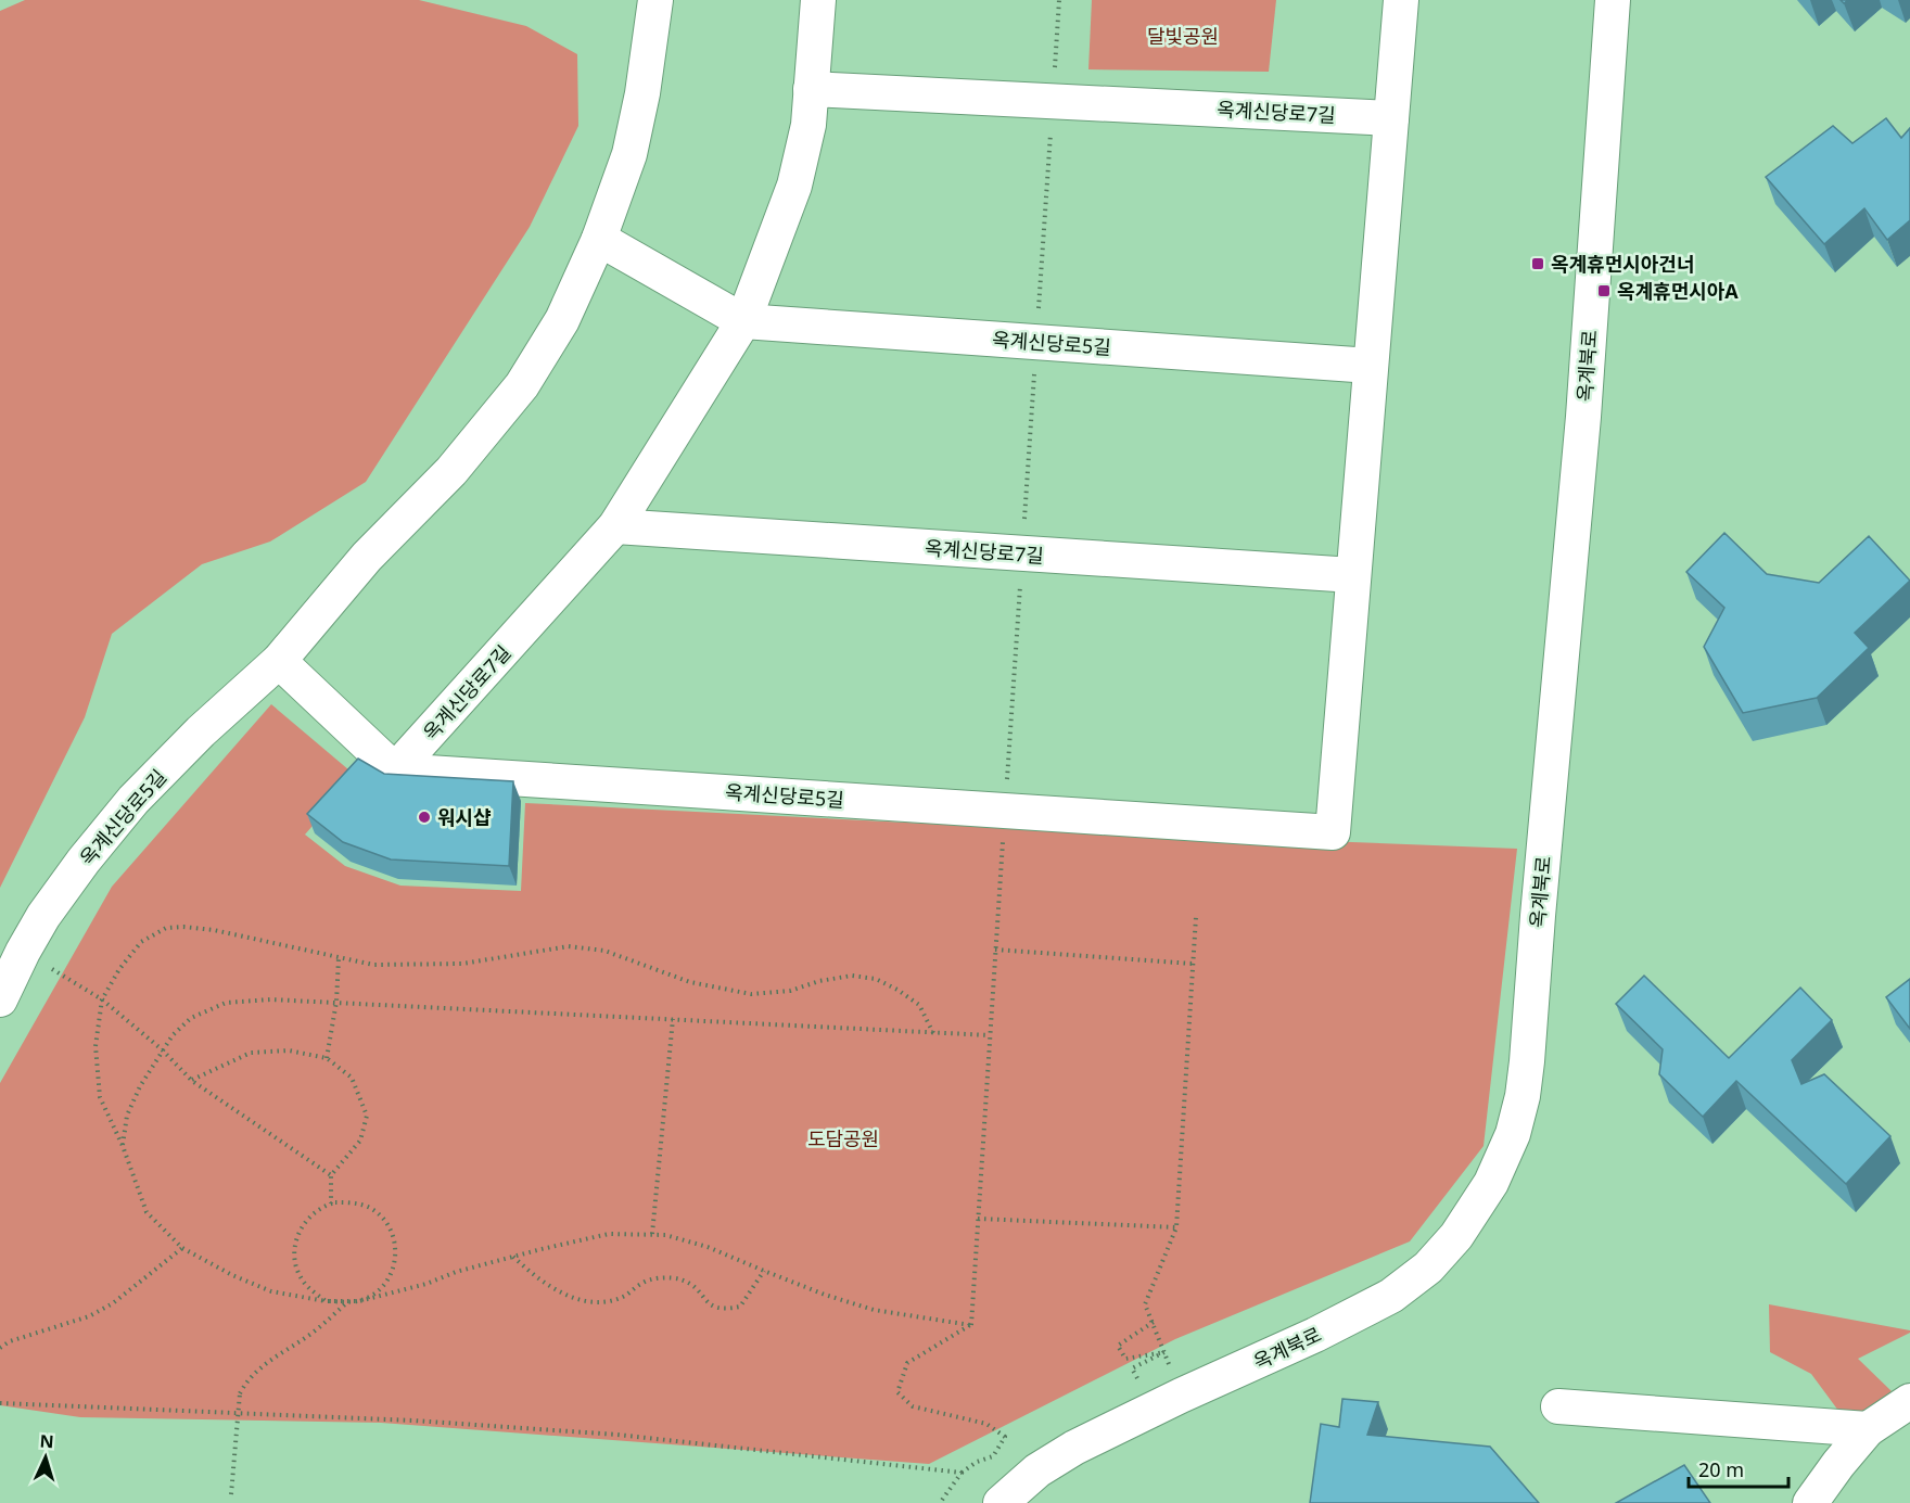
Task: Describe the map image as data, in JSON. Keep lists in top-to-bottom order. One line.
{"streets":{"street":["옥계신당로7길","옥계신당로5길","옥계북로"]},"crossings":[["옥계신당로7길","옥계신당로5길"]],"parks":["달빛공원","도담공원"],"places":{"transit":["옥계휴먼시아건너","옥계휴먼시아A"],"other":["워시샵"]},"scale_bar":"20 m","north":"top"}
